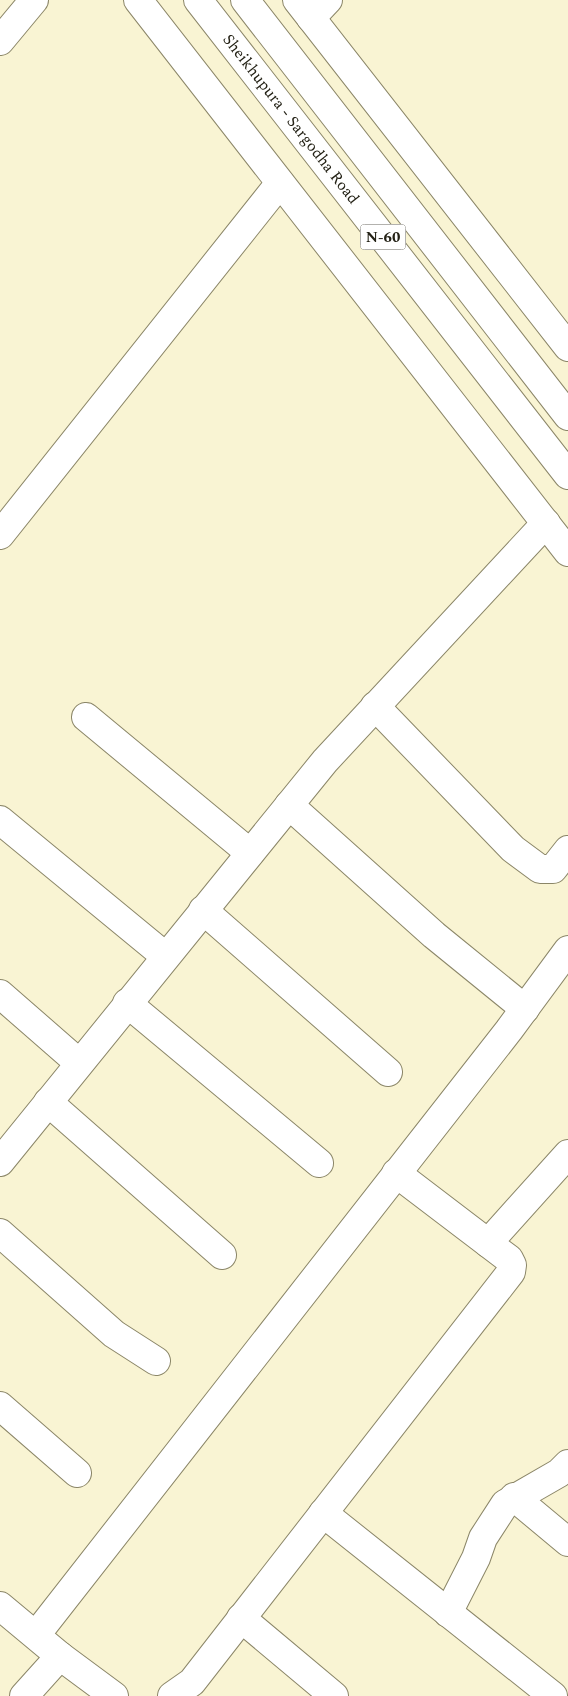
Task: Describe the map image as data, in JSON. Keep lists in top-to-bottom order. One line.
{"streets":{"main road":["Sheikhupura - Sargodha Road","N-60"]}}
